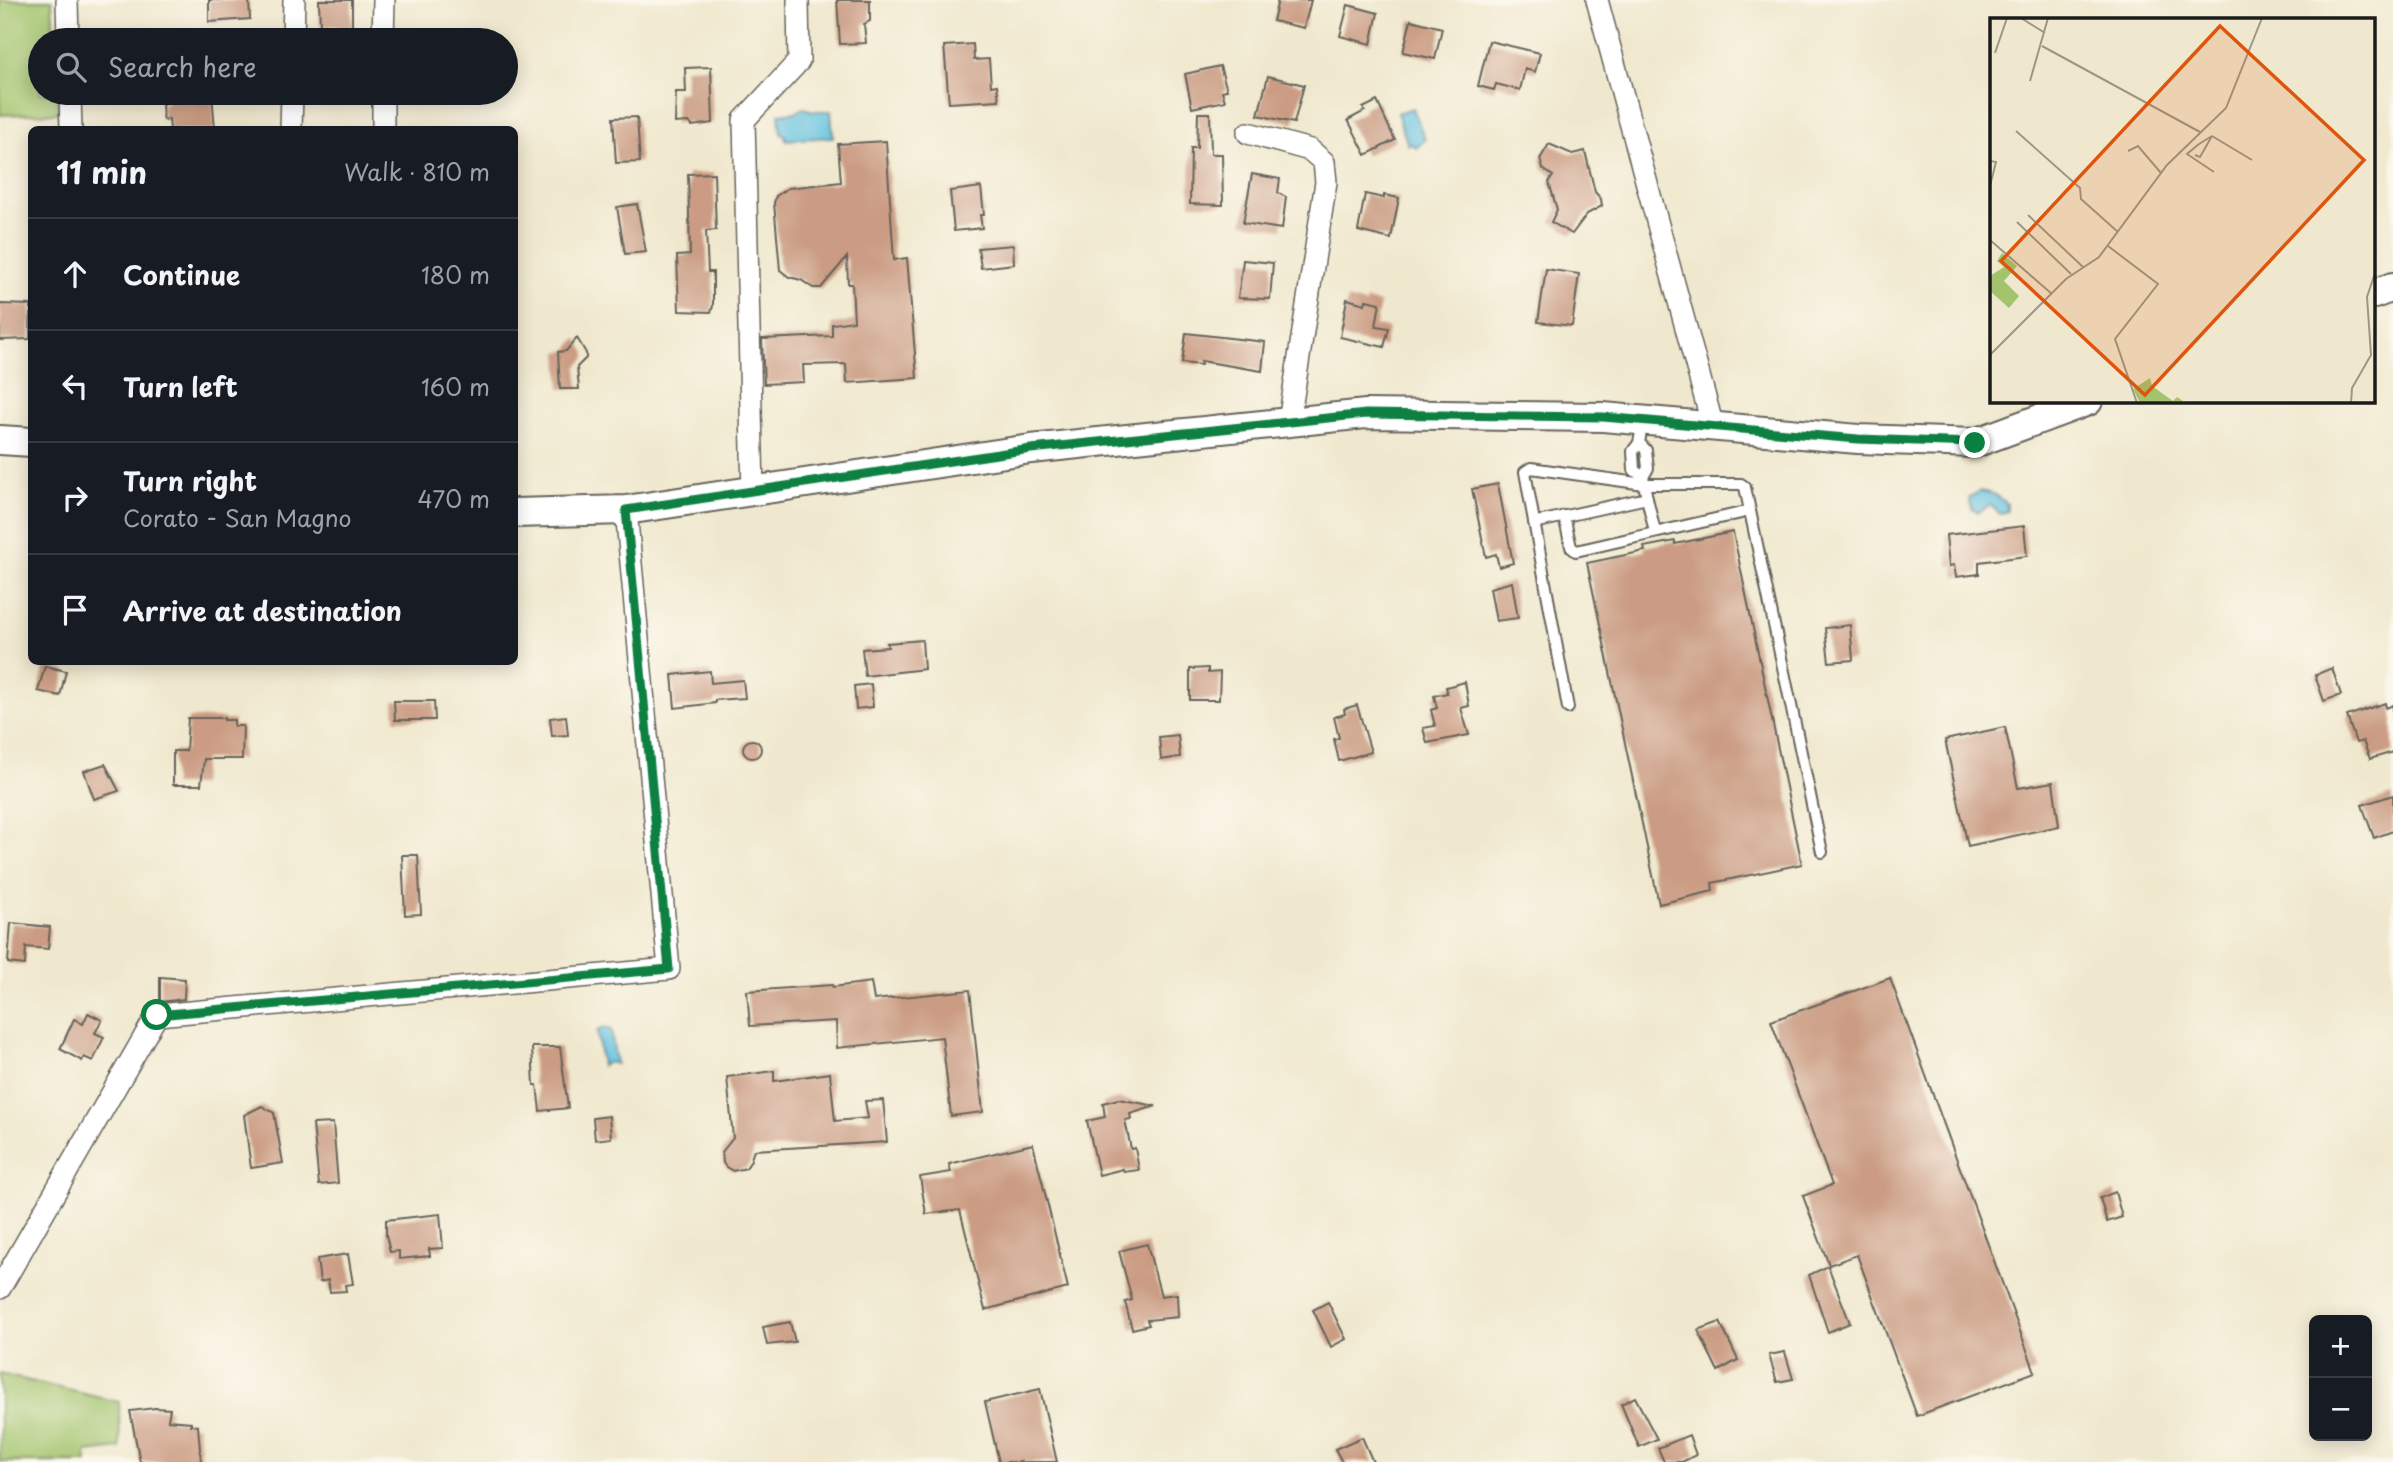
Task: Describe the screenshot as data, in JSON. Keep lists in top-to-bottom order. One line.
{"page":{"search":"Search here","heading":["11 min","Walk · 810 m"],"list":[["Continue","180 m"],["Turn left","160 m"],["Turn right","Corato - San Magno","470 m"],"Arrive at destination"],"map_buttons":["+","−"]}}
